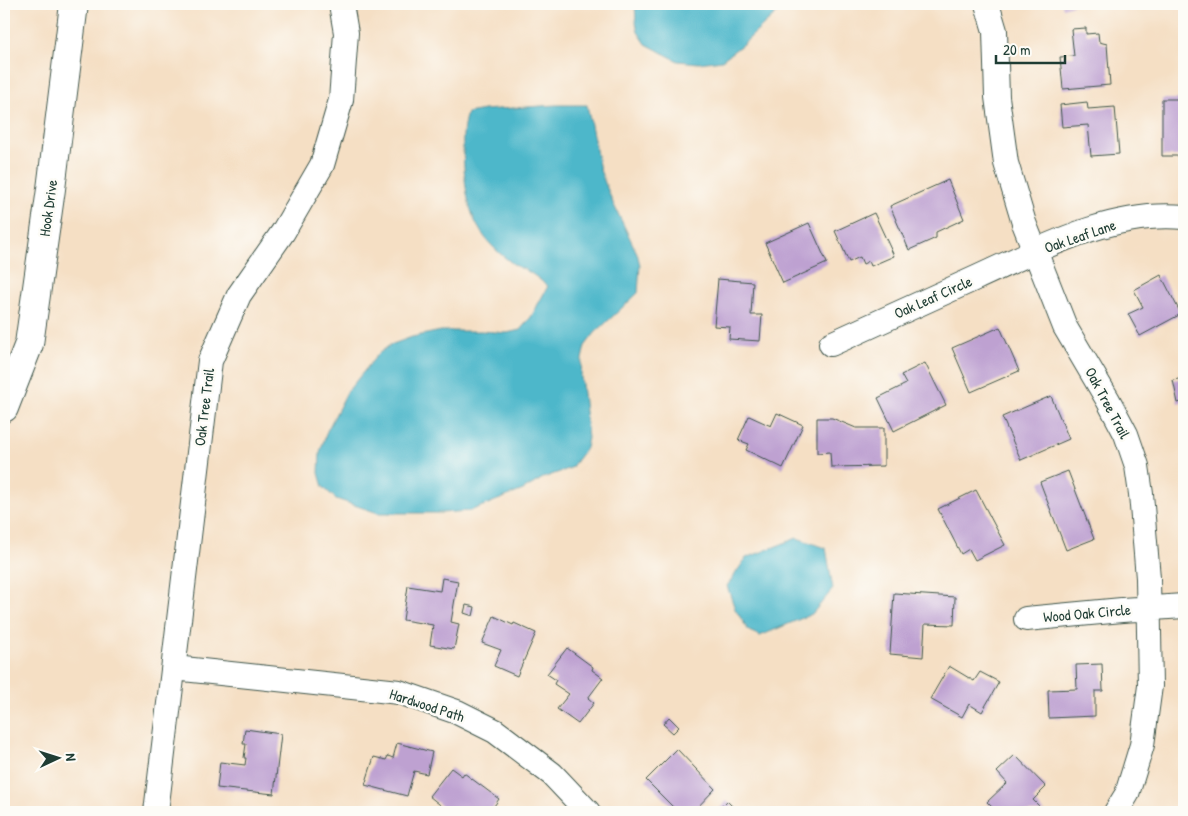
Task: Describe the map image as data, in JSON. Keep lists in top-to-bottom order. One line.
{"streets":{"street":["Hook Drive","Oak Leaf Lane","Oak Leaf Circle","Oak Tree Trail","Wood Oak Circle","Hardwood Path"]},"crossings":[["Oak Leaf Lane","Oak Leaf Circle"],["Oak Leaf Lane","Oak Tree Trail"],["Oak Leaf Circle","Oak Tree Trail"],["Oak Tree Trail","Wood Oak Circle"],["Oak Tree Trail","Hardwood Path"]],"scale_bar":"20 m","north":"right"}
